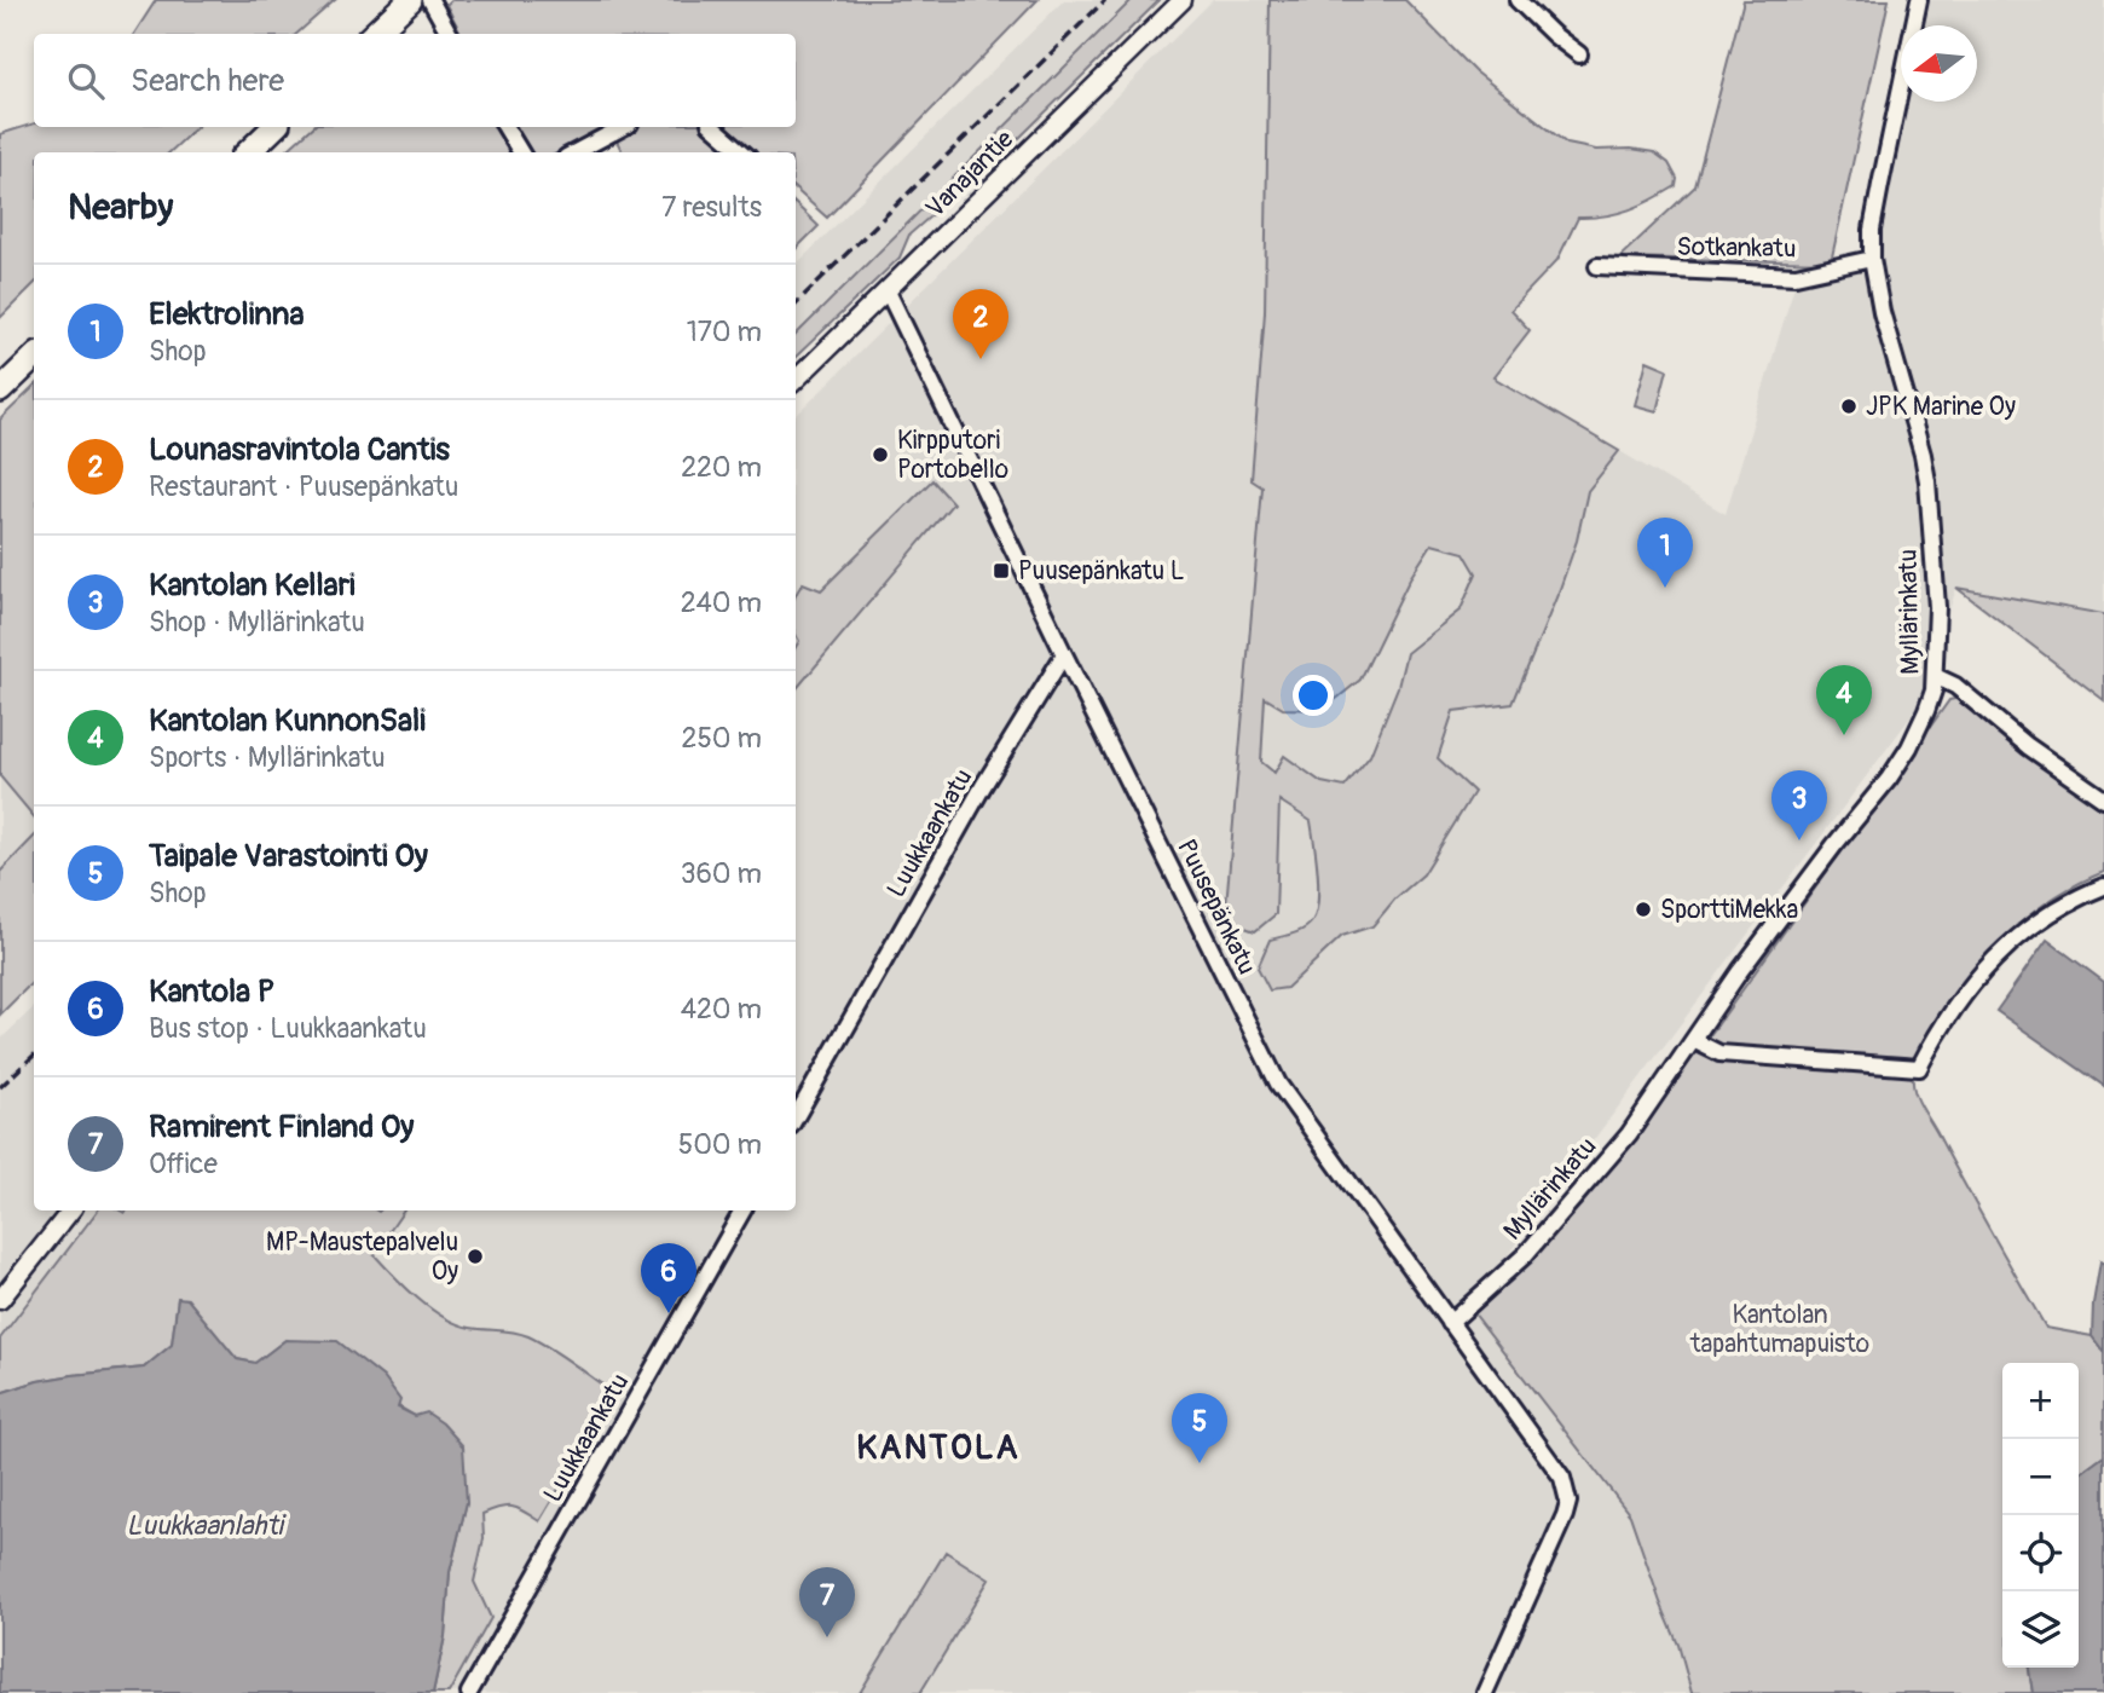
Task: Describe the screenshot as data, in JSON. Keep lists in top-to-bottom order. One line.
{"streets":{"street":["Vanajantie","Sotkankatu","Myllärinkatu","Luukkaankatu","Puusepänkatu"]},"crossings":[["Vanajantie","Puusepänkatu"],["Sotkankatu","Myllärinkatu"],["Myllärinkatu","Puusepänkatu"],["Luukkaankatu","Puusepänkatu"]],"districts":["KANTOLA"],"water":["Luukkaanlahti"],"parks":["Kantolan tapahtumapuisto"],"places":{"other":["JPK Marine Oy","Kirpputori Portobello","SporttiMekka","MP-Maustepalvelu Oy"],"transit":["Puusepänkatu L"]},"north":"left","page":{"search":"Search here","heading":["Nearby","7 results"],"list":[{"mark":"1","name":"Elektrolinna","note":"Shop","value":"170 m"},{"mark":"2","name":"Lounasravintola Cantis","note":"Restaurant · Puusepänkatu","value":"220 m"},{"mark":"3","name":"Kantolan Kellari","note":"Shop · Myllärinkatu","value":"240 m"},{"mark":"4","name":"Kantolan KunnonSali","note":"Sports · Myllärinkatu","value":"250 m"},{"mark":"5","name":"Taipale Varastointi Oy","note":"Shop","value":"360 m"},{"mark":"6","name":"Kantola P","note":"Bus stop · Luukkaankatu","value":"420 m"},{"mark":"7","name":"Ramirent Finland Oy","note":"Office","value":"500 m"}],"pins":["2","1","4","3","6","5","7"],"map_buttons":["+","−"]}}
